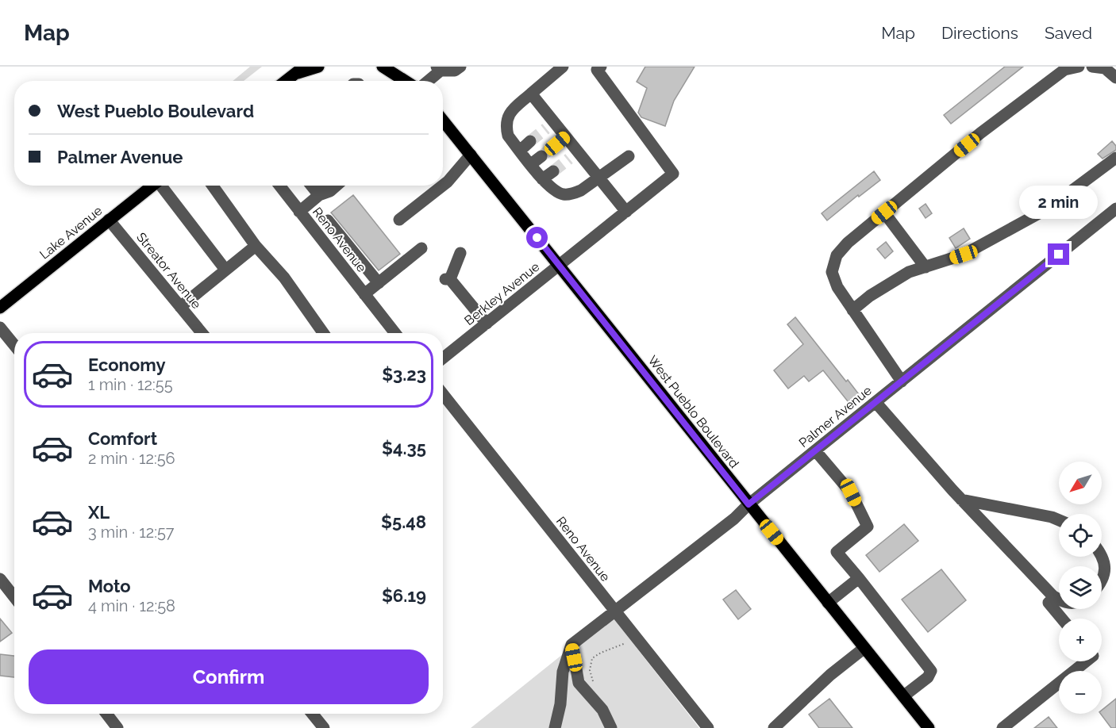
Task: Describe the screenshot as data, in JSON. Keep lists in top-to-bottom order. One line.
{"streets":{"main road":["Lake Avenue","West Pueblo Boulevard"],"street":["Reno Avenue","Streator Avenue","Berkley Avenue","Palmer Avenue"]},"crossings":[["Lake Avenue","Streator Avenue"],["Reno Avenue","Palmer Avenue"],["Berkley Avenue","West Pueblo Boulevard"],["West Pueblo Boulevard","Palmer Avenue"]],"north":"bottom left","page":{"header":"Map","nav":["Map","Directions","Saved"],"banner":["West Pueblo Boulevard","Palmer Avenue"],"bubble":"2 min","list":[{"name":"Economy","note":"1 min · 12:55","value":"$3.23"},{"name":"Comfort","note":"2 min · 12:56","value":"$4.35"},{"name":"XL","note":"3 min · 12:57","value":"$5.48"},{"name":"Moto","note":"4 min · 12:58","value":"$6.19"}],"map_buttons":["+","−"],"buttons":"Confirm"}}
